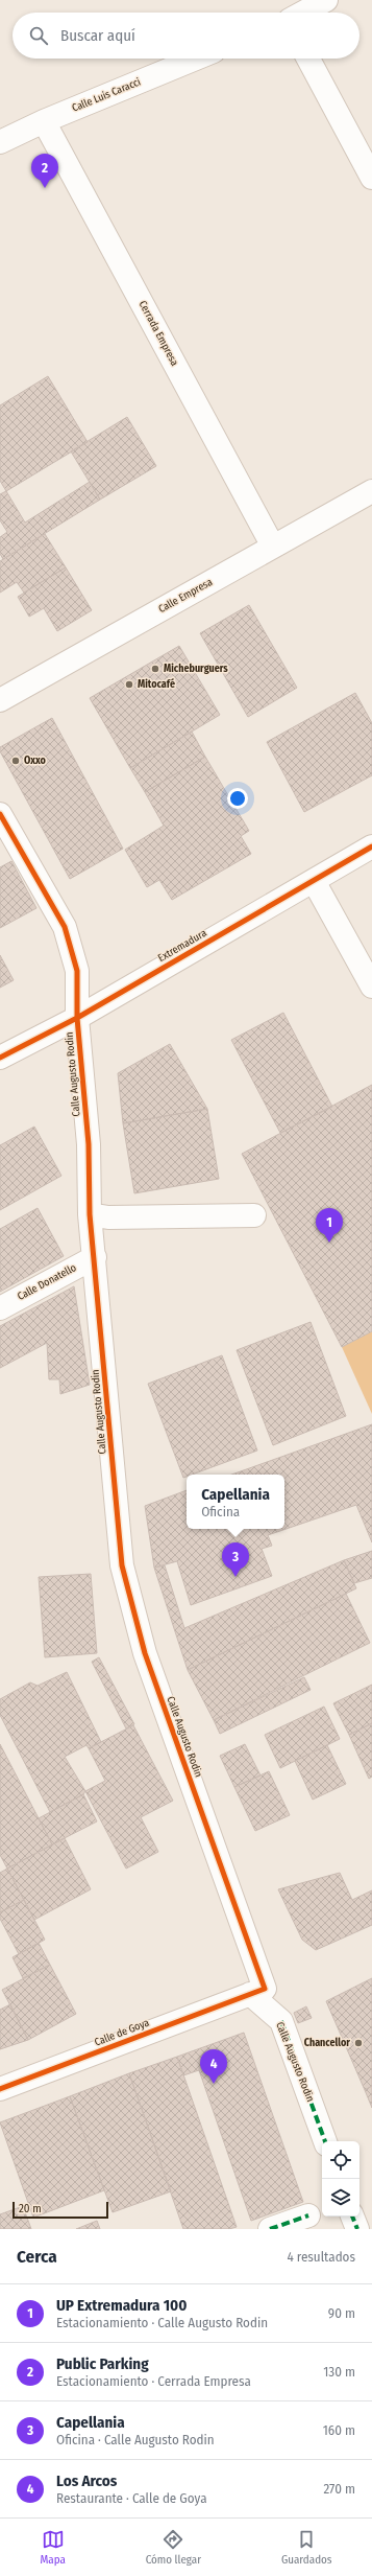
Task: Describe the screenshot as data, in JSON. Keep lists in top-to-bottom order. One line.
{"streets":{"street":["Calle Luis Caracci","Cerrada Empresa","Calle Empresa","Extremadura","Calle Augusto Rodin","Calle Donatello","Calle de Goya"]},"crossings":[["Calle Luis Caracci","Cerrada Empresa"],["Cerrada Empresa","Calle Empresa"],["Extremadura","Calle Augusto Rodin"],["Calle Augusto Rodin","Calle Donatello"],["Calle Augusto Rodin","Calle de Goya"]],"places":["Micheburguers","Mitocafé","Oxxo","Chancellor"],"scale_bar":"20 m","page":{"search":"Buscar aquí","pins":["2","1","3","4"],"popup":["Capellania","Oficina"],"scale":"20 m","heading":["Cerca","4 resultados"],"list":[{"mark":"1","name":"UP Extremadura 100","note":"Estacionamiento · Calle Augusto Rodin","value":"90 m"},{"mark":"2","name":"Public Parking","note":"Estacionamiento · Cerrada Empresa","value":"130 m"},{"mark":"3","name":"Capellania","note":"Oficina · Calle Augusto Rodin","value":"160 m"},{"mark":"4","name":"Los Arcos","note":"Restaurante · Calle de Goya","value":"270 m"}],"nav":["Mapa","Cómo llegar","Guardados"]}}
